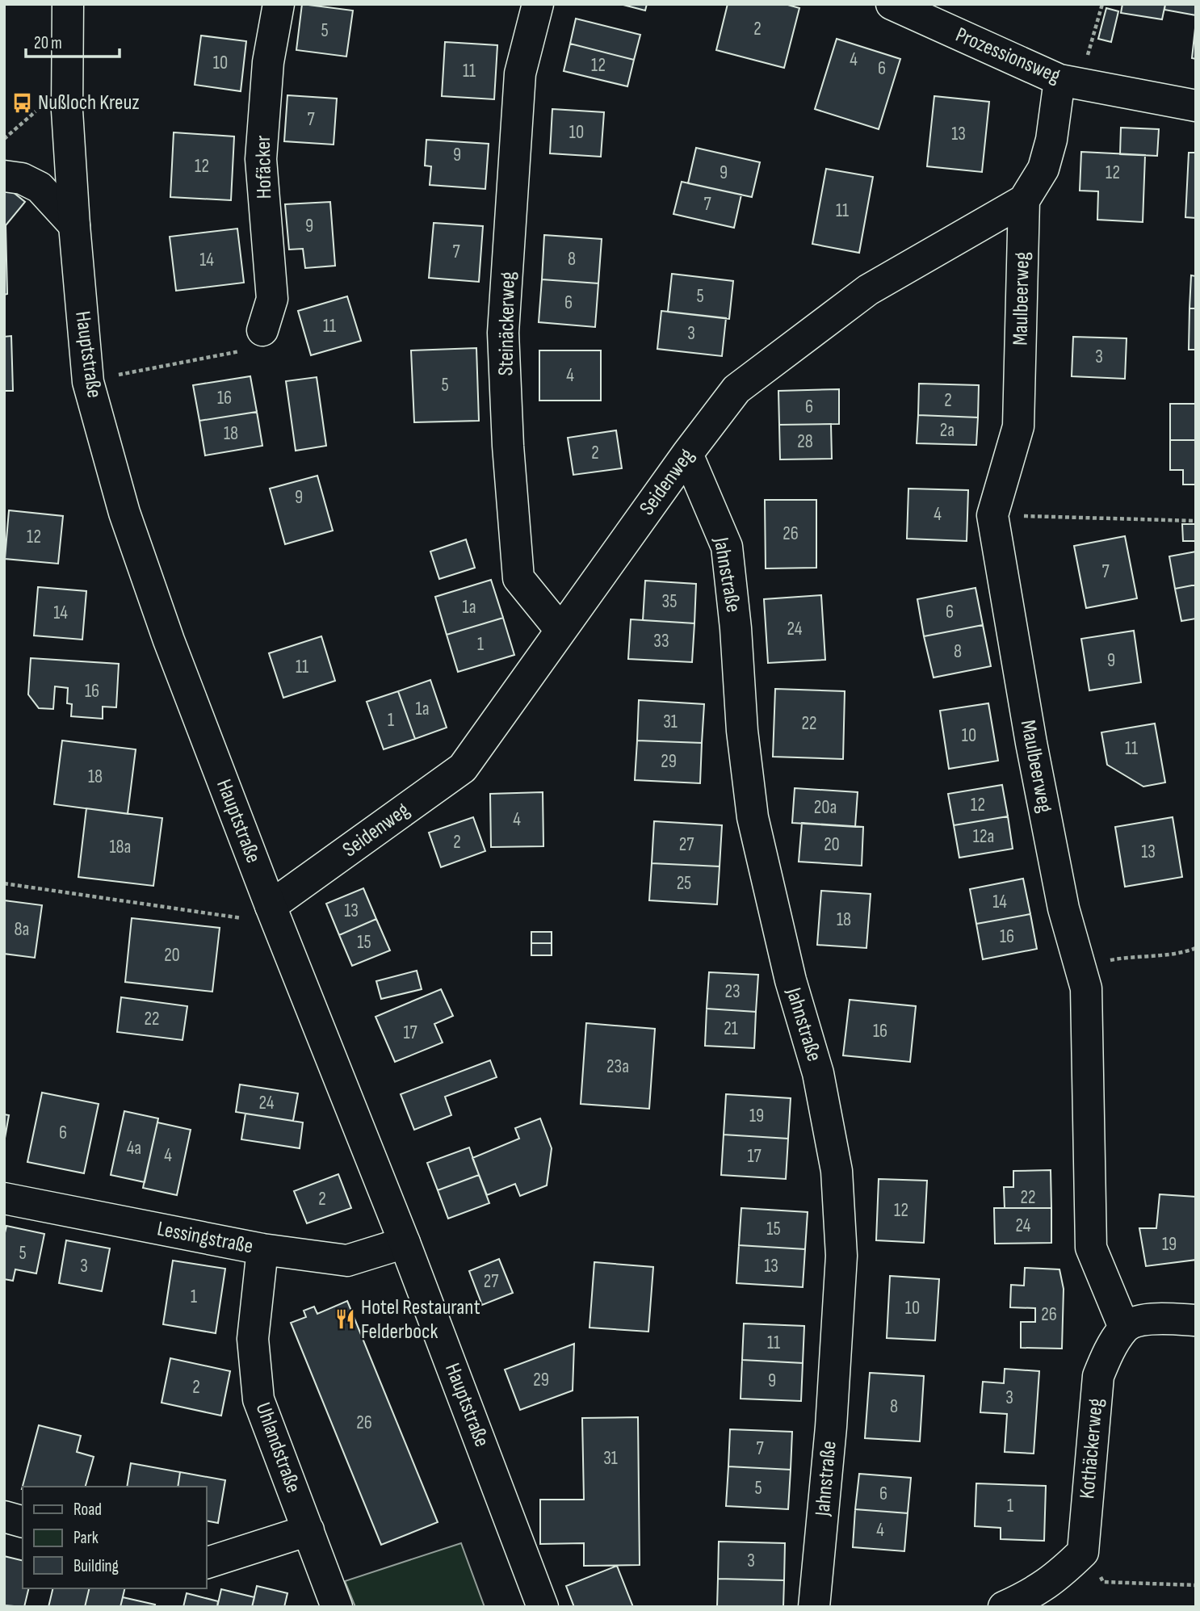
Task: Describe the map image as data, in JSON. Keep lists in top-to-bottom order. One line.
{"streets":{"street":["Prozessionsweg","Hofäcker","Maulbeerweg","Steinäckerweg","Hauptstraße","Seidenweg","Jahnstraße","Lessingstraße","Uhlandstraße","Kothäckerweg"]},"crossings":[["Prozessionsweg","Seidenweg"],["Maulbeerweg","Seidenweg"],["Maulbeerweg","Kothäckerweg"],["Steinäckerweg","Seidenweg"],["Hauptstraße","Seidenweg"],["Hauptstraße","Lessingstraße"],["Seidenweg","Jahnstraße"],["Lessingstraße","Uhlandstraße"]],"places":{"bus stop":["Nußloch Kreuz"],"restaurant":["Hotel Restaurant Felderbock"]},"house_numbers":["2","5","4","10","12","6","11","7","10","13","9","12","9","12","7","11","9","7","8","14","5","6","11","3","3","4","5","16","2","6","2a","18","28","2","9","4","26","12","7","35","1a","6","14","24","33","1","8","9","11","16","1a","1","31","22","10","11","29","18","12","20a","4","12a","2","27","20","18a","13","25","14","13","18","8a","16","15","20","23","22","21","16","17","23a","24","19","6","4a","4","17","22","2","12","24","15","19","5","3","13","27","1","10","26","11","29","9","2","3","8","26","7","31","5","6","1","4","3"],"legend":["Road","Park","Building"],"scale_bar":"20 m"}
